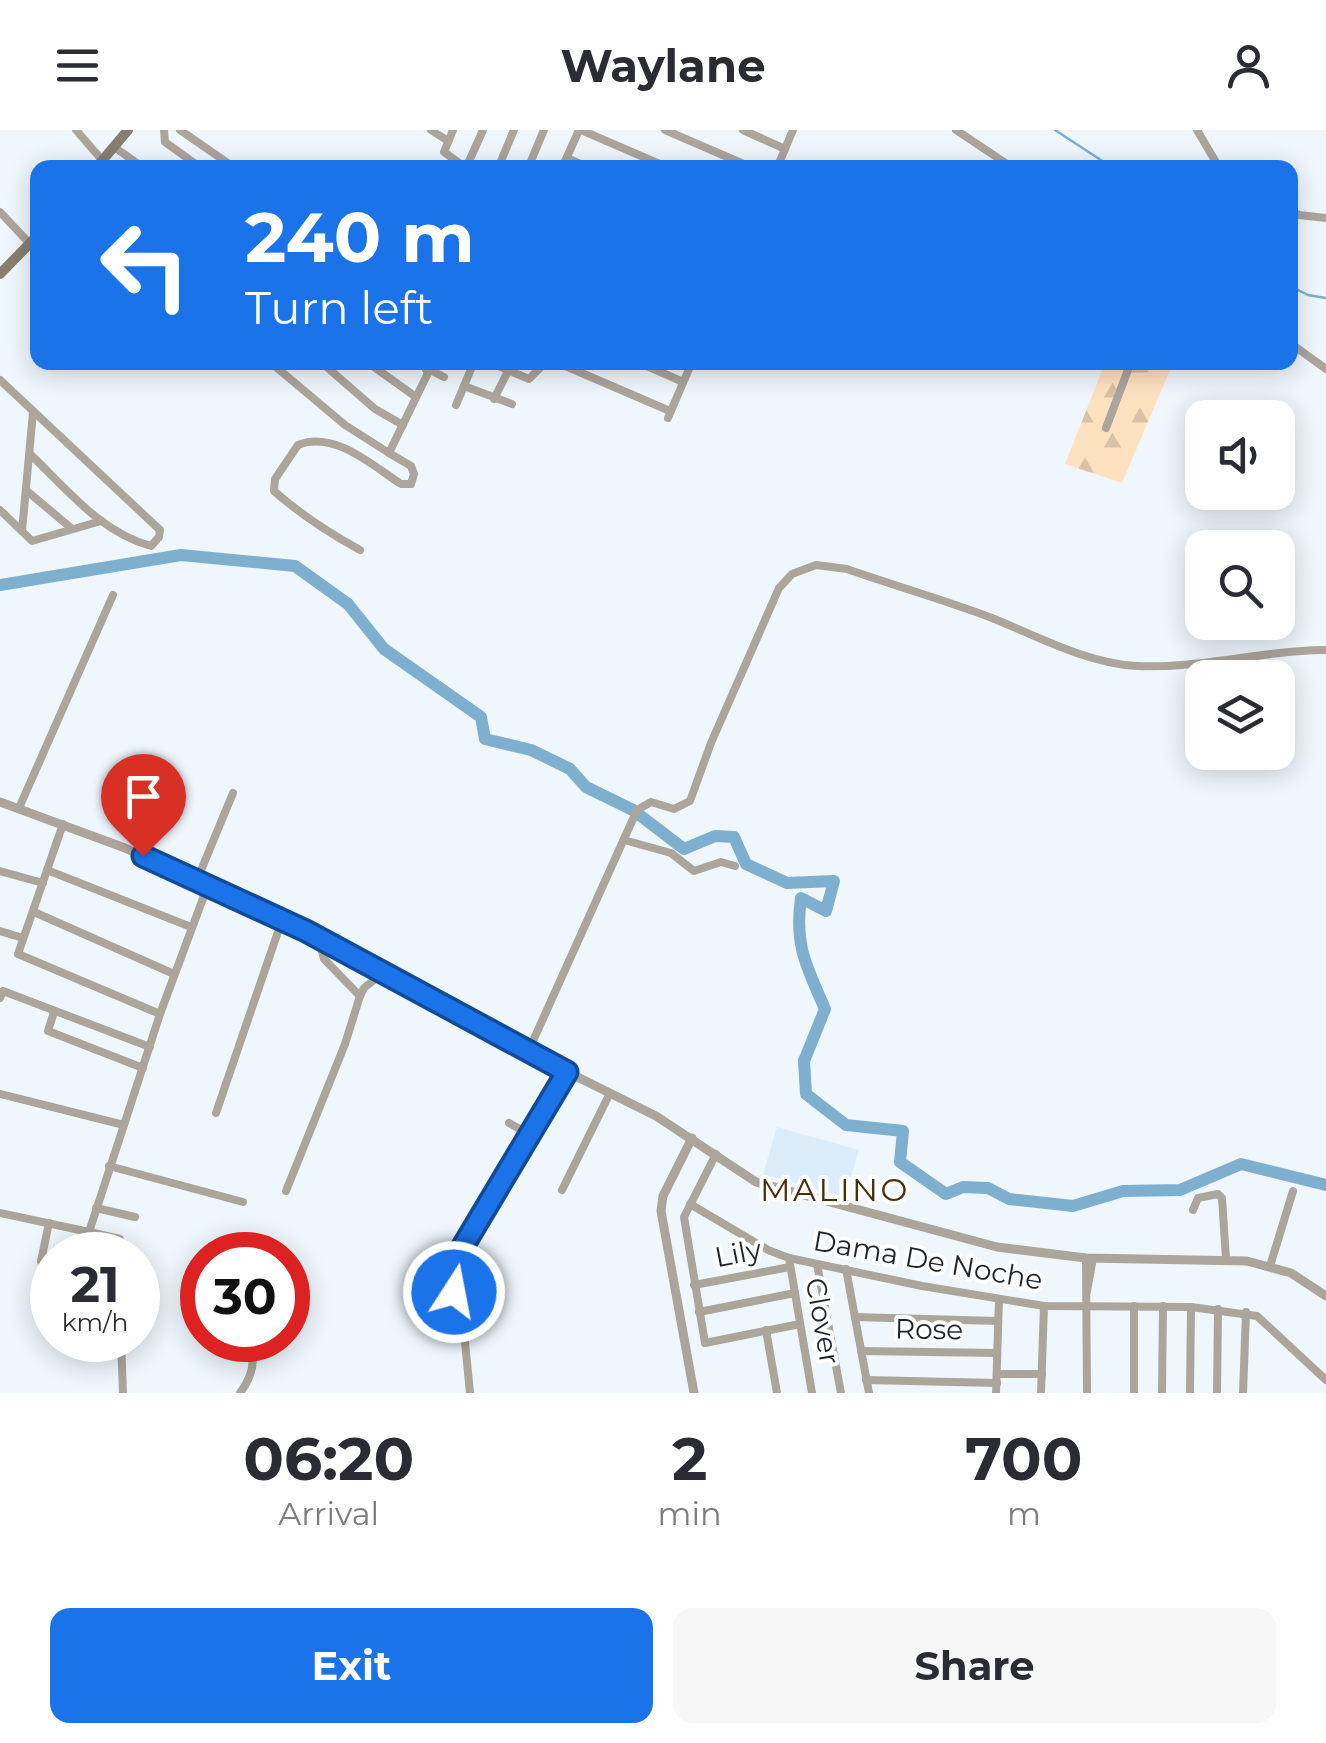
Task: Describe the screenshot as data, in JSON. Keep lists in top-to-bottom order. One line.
{"streets":{"street":["Lily","Dama De Noche","Clover","Rose"]},"crossings":[["Lily","Dama De Noche"],["Lily","Clover"],["Dama De Noche","Clover"]],"districts":["MALINO"],"page":{"header":"Waylane","turn":["240 m","Turn left"],"speed":"21 km/h","limit":"30","eta":["06:20","Arrival","2","min","700","m"],"buttons":["Exit","Share"]}}
